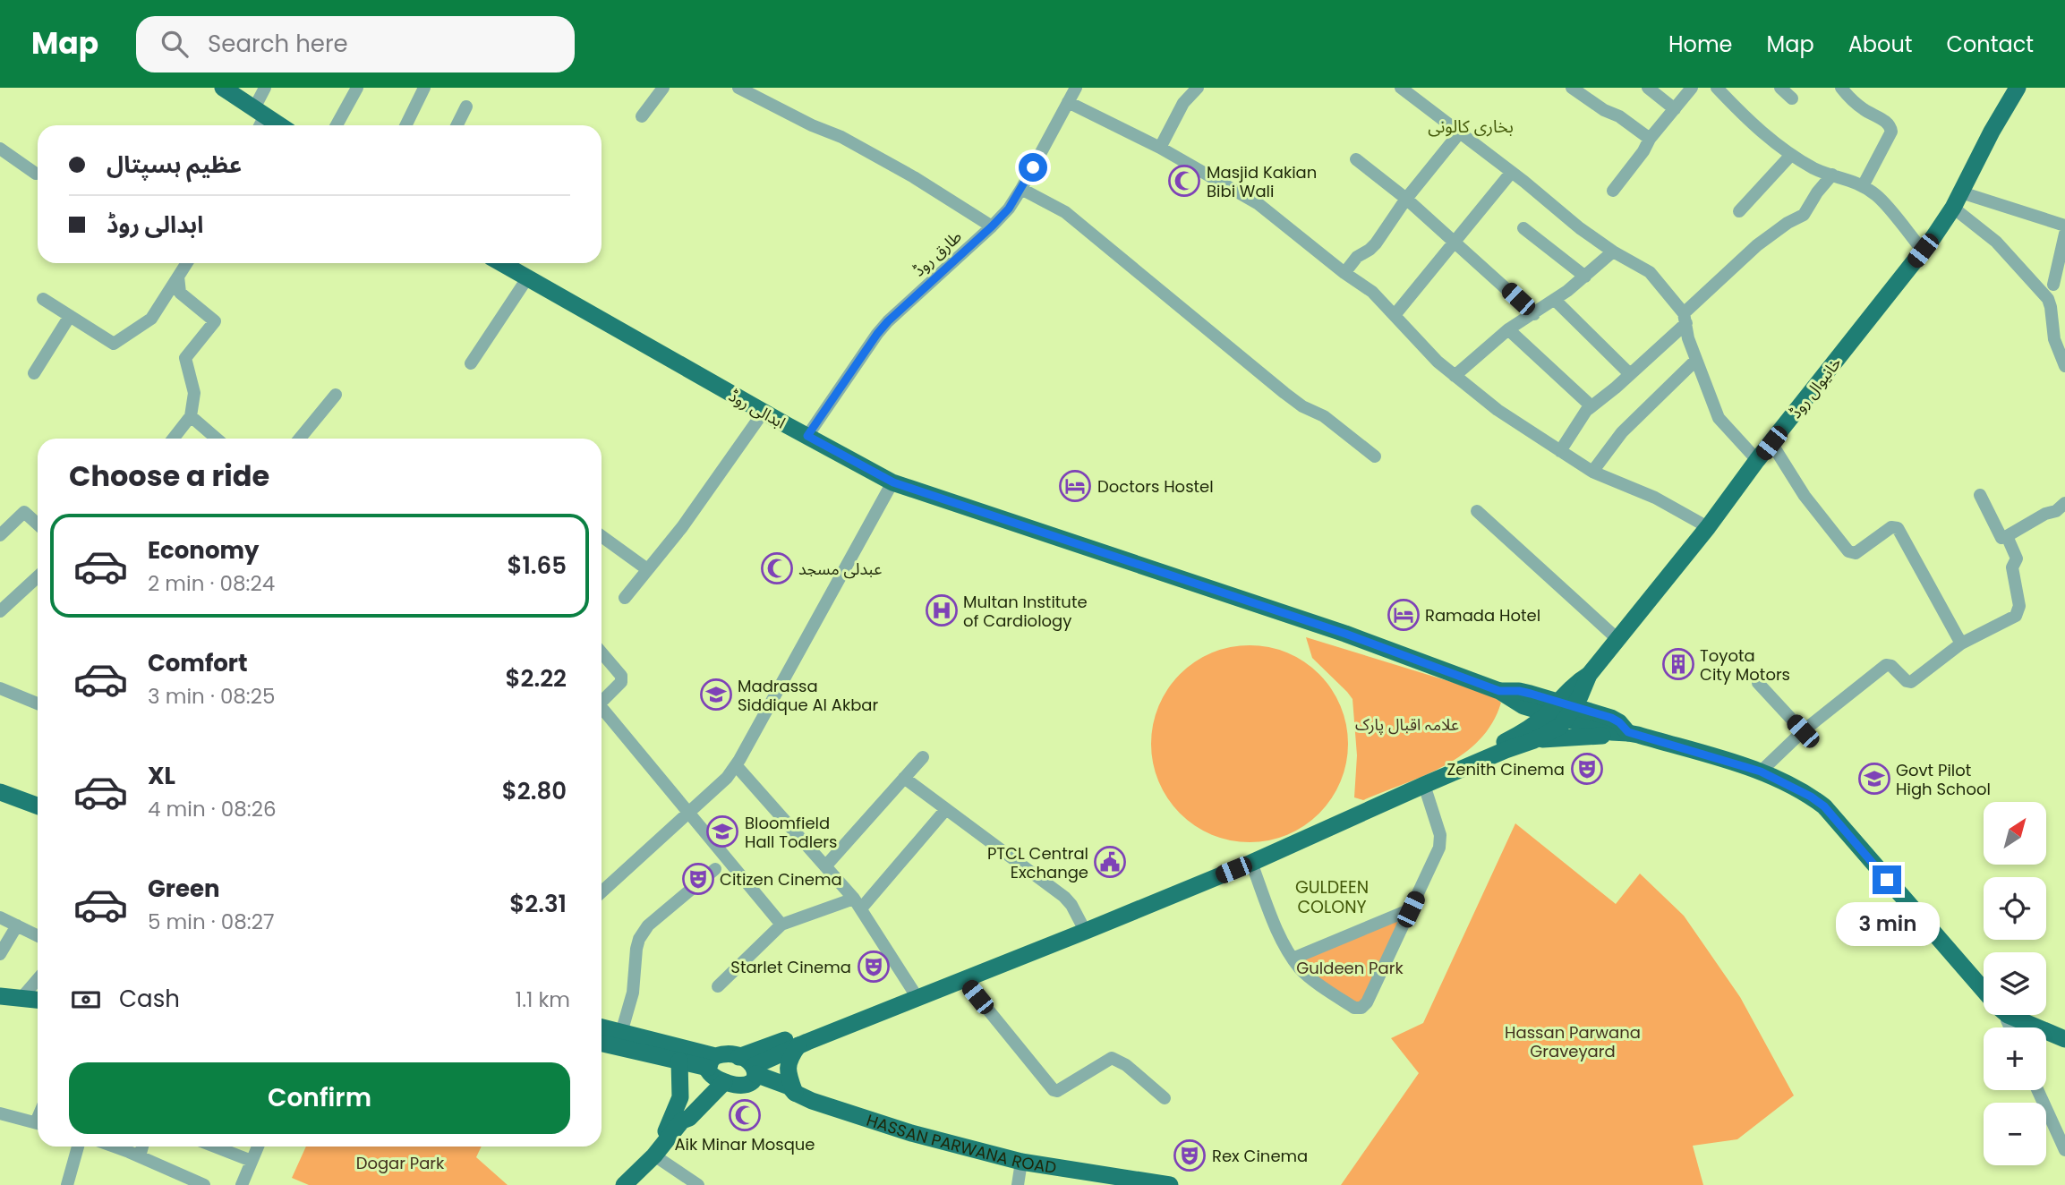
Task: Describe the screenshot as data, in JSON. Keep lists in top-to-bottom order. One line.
{"streets":{"main road":["خانیوال روڈ","ابدالی روڈ","HASSAN PARWANA ROAD"],"street":["طارق روڈ"]},"crossings":[["طارق روڈ","ابدالی روڈ"],["خانیوال روڈ","ابدالی روڈ"]],"districts":["بخاری کالونی","GULDEEN COLONY"],"parks":["علامہ اقبال پارک","Guldeen Park","Hassan Parwana Graveyard","Dogar Park"],"places":{"mosque":["Masjid Kakian Bibi Wali","عبدلی مسجد","Aik Minar Mosque"],"hotel":["Doctors Hostel","Ramada Hotel"],"hospital":["Multan Institute of Cardiology"],"building":["Toyota City Motors"],"school or university":["Madrassa Siddique Al Akbar","Govt Pilot High School","Bloomfield Hall Todlers"],"theatre":["Zenith Cinema","Citizen Cinema","Starlet Cinema","Rex Cinema"],"public building":["PTCL Central Exchange"]},"north":"top right","page":{"header":"Map","search":"Search here","nav":["Home","Map","About","Contact"],"banner":["عظیم ہسپتال","ابدالی روڈ"],"heading":"Choose a ride","list":[{"name":"Economy","note":"2 min · 08:24","value":"$1.65"},{"name":"Comfort","note":"3 min · 08:25","value":"$2.22"},{"name":"XL","note":"4 min · 08:26","value":"$2.80"},{"name":"Green","note":"5 min · 08:27","value":"$2.31"}],"map_buttons":["+","−"],"bubble":"3 min","pay":["Cash","1.1 km"],"buttons":"Confirm"}}
